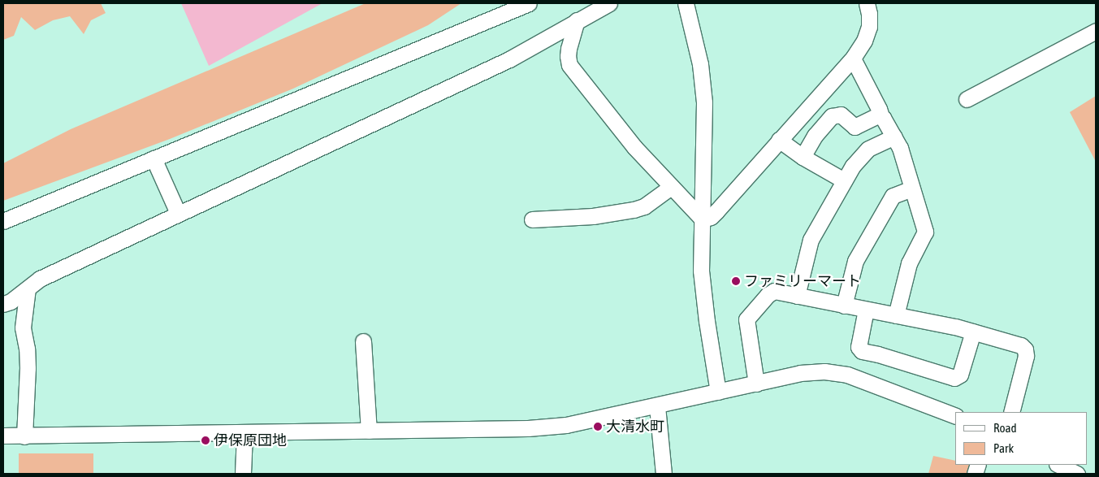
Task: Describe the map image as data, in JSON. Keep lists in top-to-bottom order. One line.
{"places":["ファミリーマート","大清水町","伊保原団地"],"legend":["Road","Park"]}
